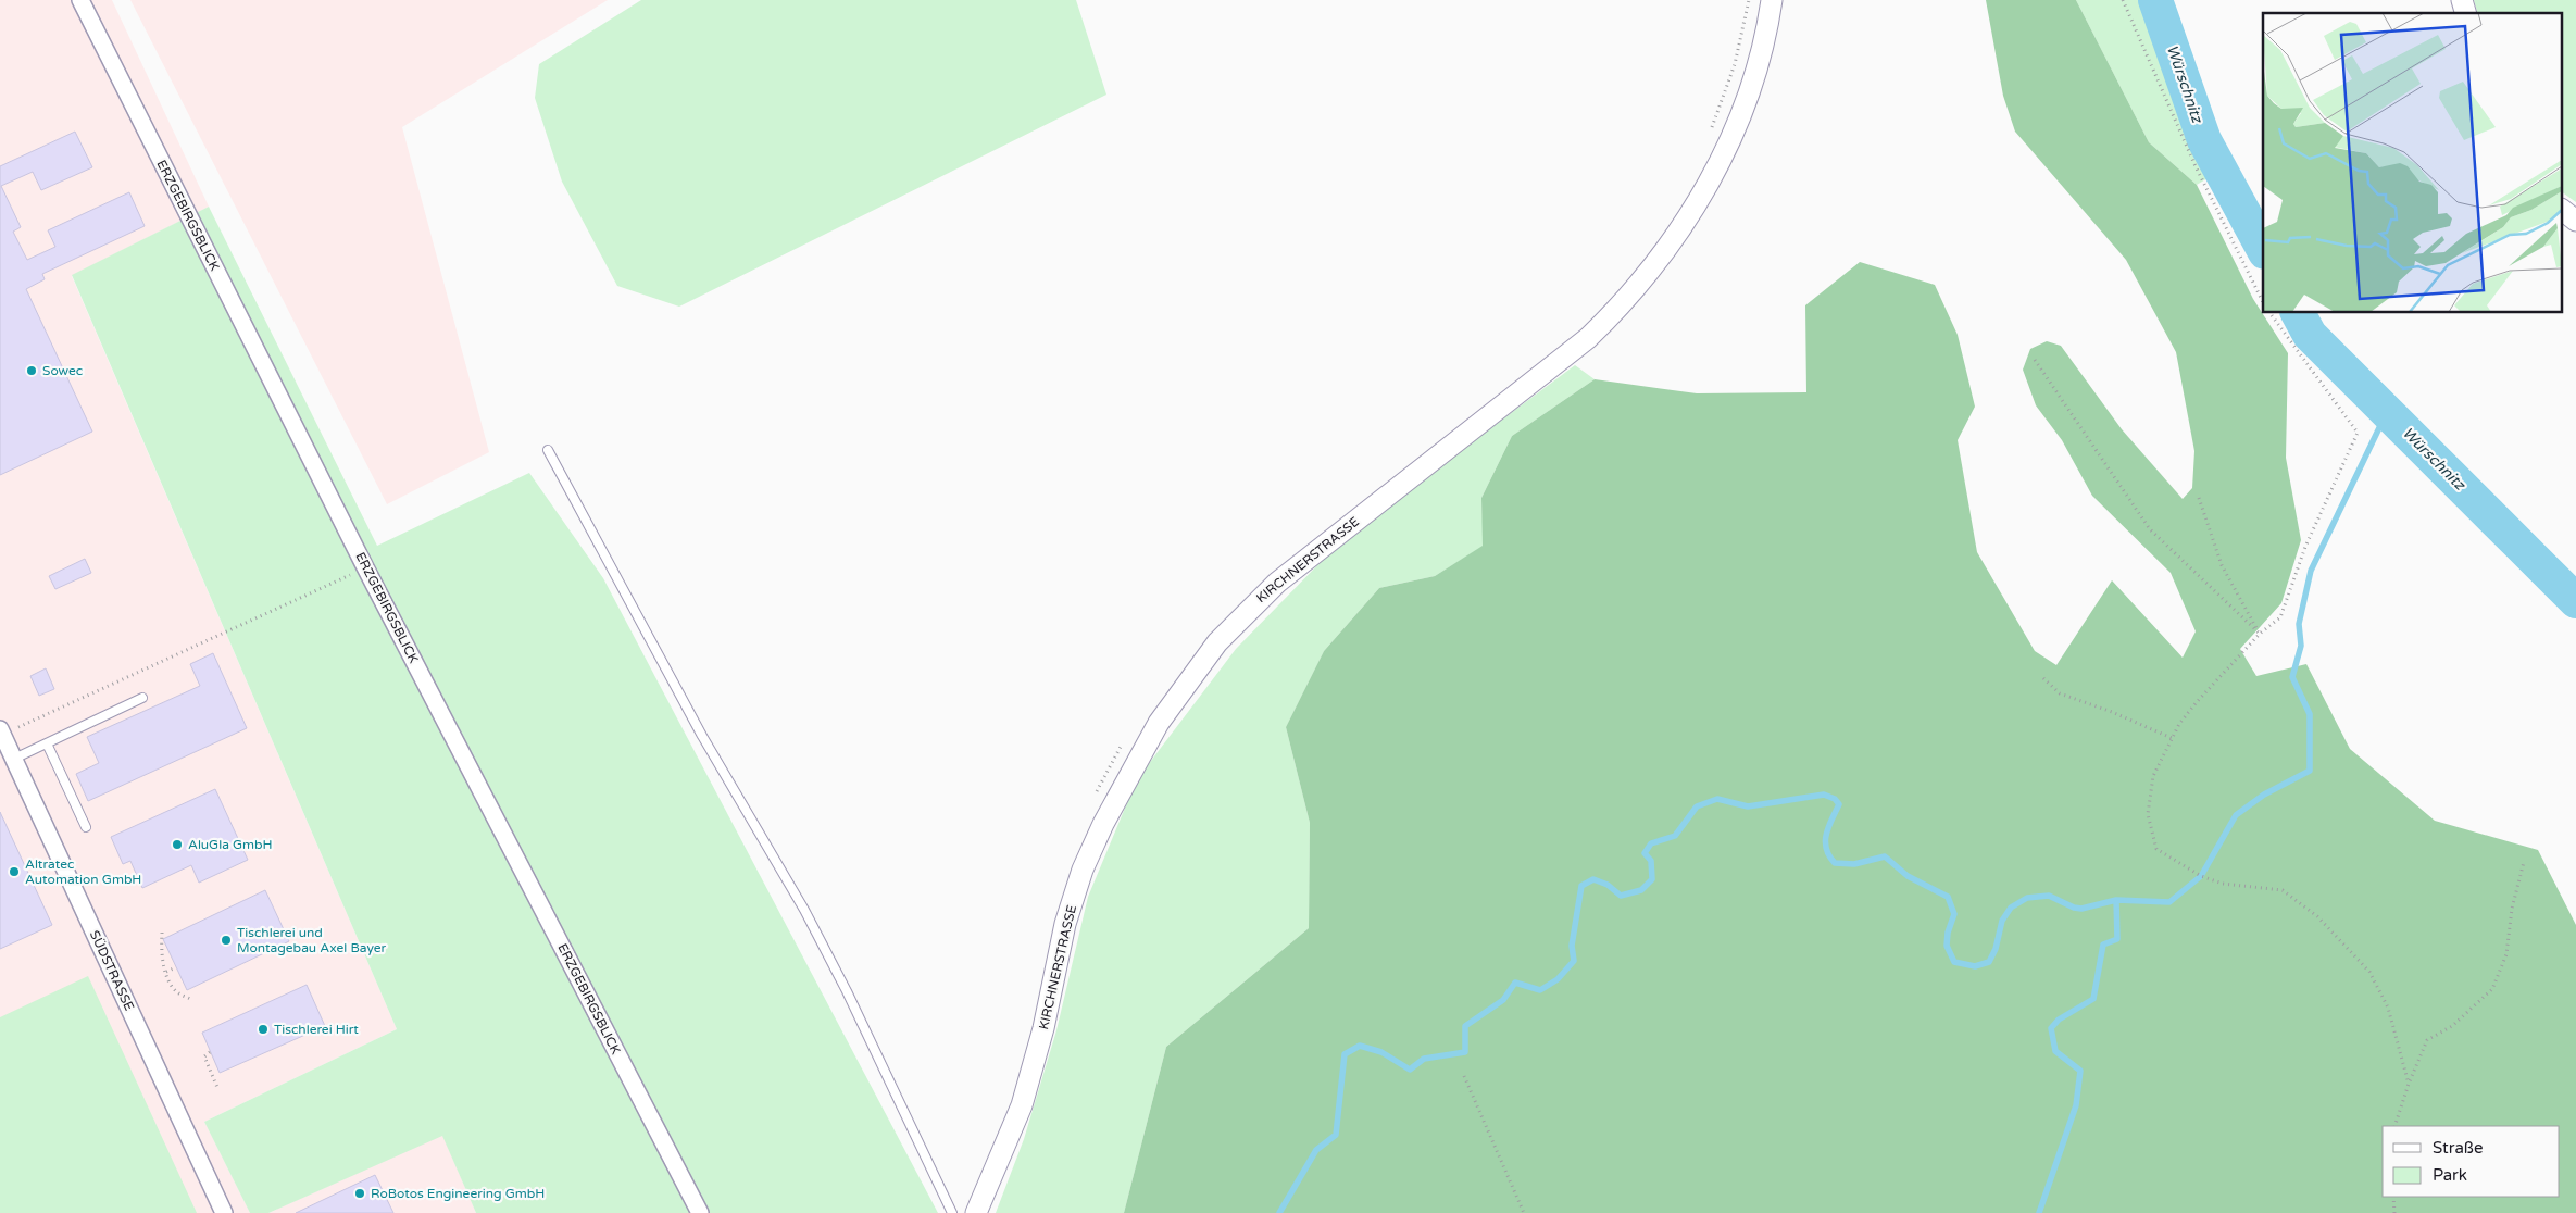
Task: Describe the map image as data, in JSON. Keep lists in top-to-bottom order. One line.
{"streets":{"street":["ERZGEBIRGSBLICK","KIRCHNERSTRASSE","SÜDSTRASSE"]},"water":["Würschnitz"],"places":["Sowec","AluGla GmbH","Altratec Automation GmbH","Tischlerei und Montagebau Axel Bayer","Tischlerei Hirt","RoBotos Engineering GmbH"],"legend":["Straße","Park"]}
